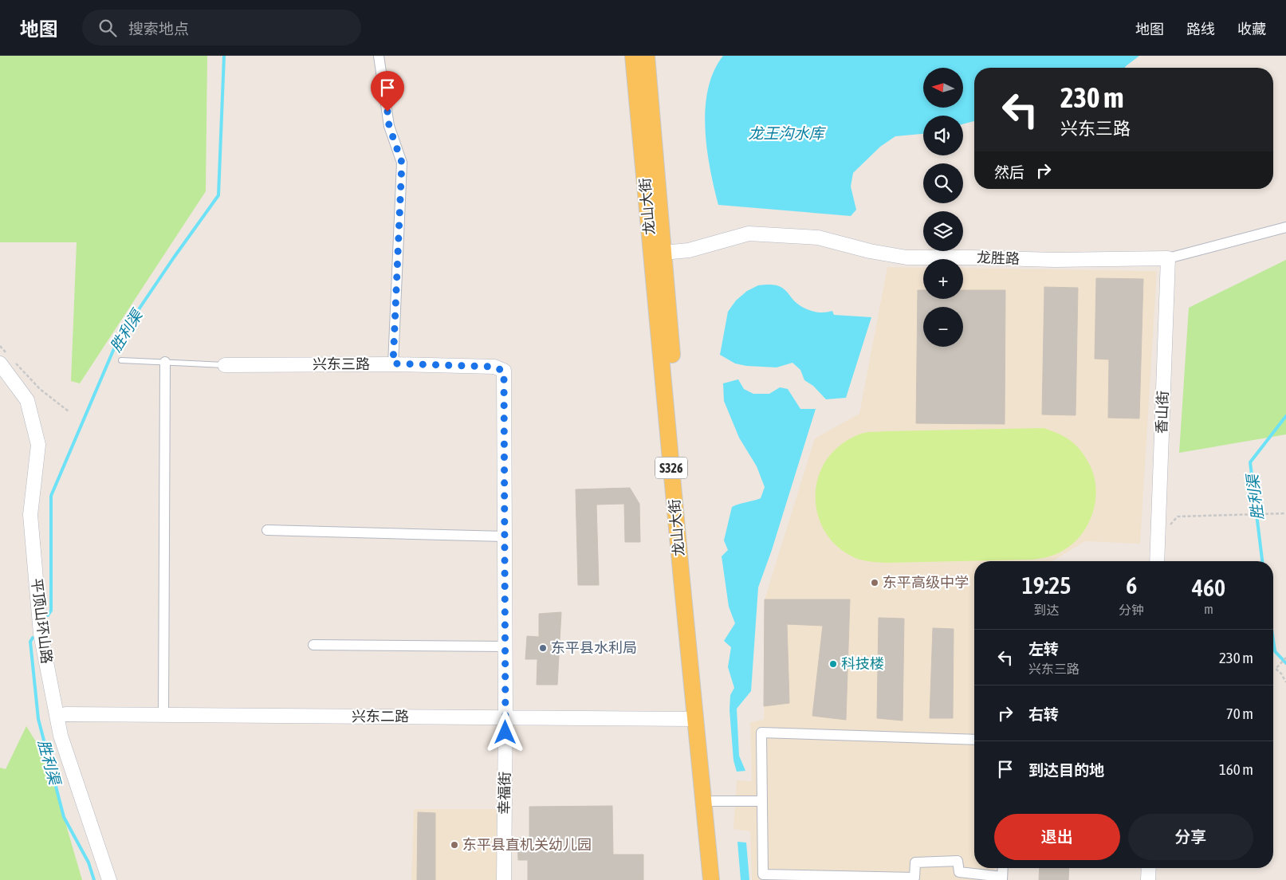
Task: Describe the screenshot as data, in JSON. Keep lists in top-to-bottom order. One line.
{"streets":{"main road":["龙山大街","S326"],"street":["龙胜路","兴东三路","香山街","平顶山环山路","兴东二路","幸福街"]},"crossings":[["龙山大街","龙胜路"],["龙山大街","兴东二路"],["龙胜路","香山街"],["兴东三路","幸福街"],["兴东二路","幸福街"]],"water":["龙王沟水库","胜利渠"],"places":["东平高级中学","东平县水利局","科技楼","东平县直机关幼儿园"],"north":"left","page":{"header":"地图","search":"搜索地点","nav":["地图","路线","收藏"],"map_buttons":["+","−"],"turn":["230 m","兴东三路"],"then":"然后","eta":["19:25","到达","6","分钟","460","m"],"list":[{"name":"左转","note":"兴东三路","value":"230 m"},{"name":"右转","value":"70 m"},{"name":"到达目的地","value":"160 m"}],"buttons":["退出","分享"]}}
